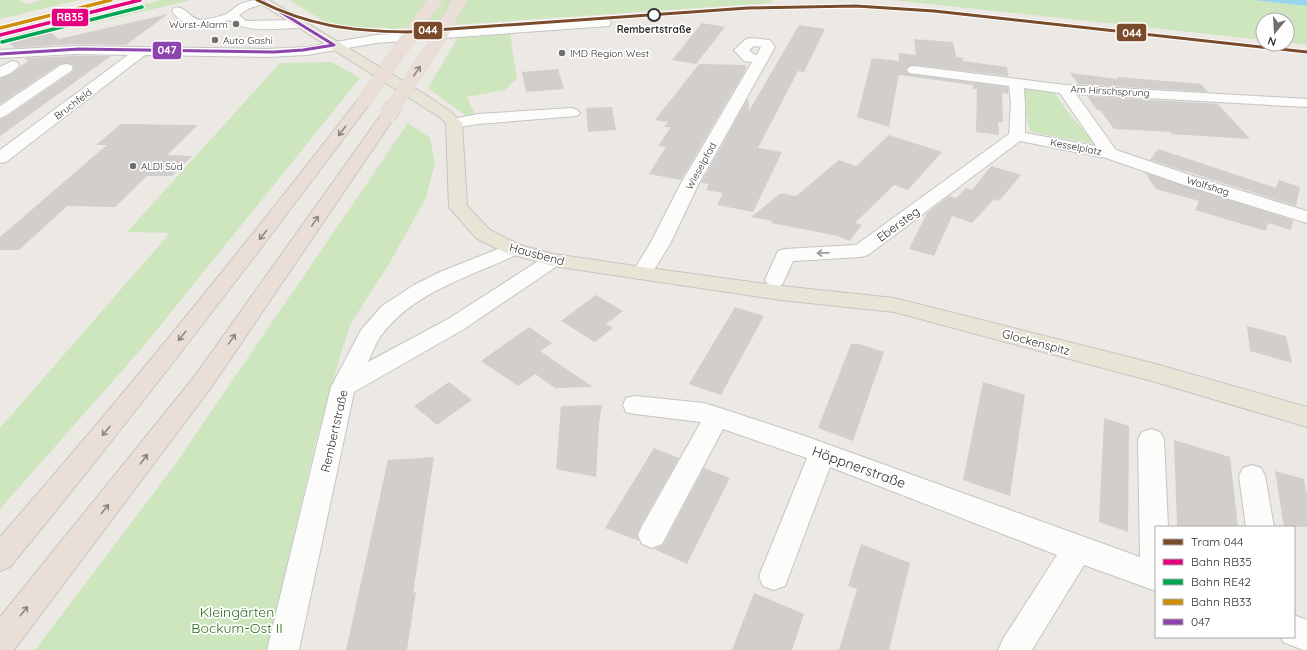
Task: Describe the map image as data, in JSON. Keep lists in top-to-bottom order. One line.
{"streets":{"main road":["Hausbend","Glockenspitz"],"street":["Am Hirschsprung","Bruchfeld","Kesselplatz","Wieselpfad","Wolfshag","Ebersteg","Rembertstraße","Höppnerstraße"]},"crossings":[["Am Hirschsprung","Kesselplatz"],["Kesselplatz","Wolfshag"],["Kesselplatz","Ebersteg"],["Wieselpfad","Hausbend"],["Ebersteg","Hausbend"],["Ebersteg","Glockenspitz"],["Hausbend","Glockenspitz"],["Hausbend","Rembertstraße"]],"one_way":["Ebersteg"],"parks":["Kleingärten Bockum-Ost II"],"places":["Rembertstraße","Wurst-Alarm","Auto Gashi","IMD Region West","ALDI Süd"],"lines":["tram line 044","rail line RB35","rail line RB33","transit line 047","rail line RE42"],"legend":["Tram 044","Bahn RB35","Bahn RE42","Bahn RB33","047"],"north":"bottom"}
